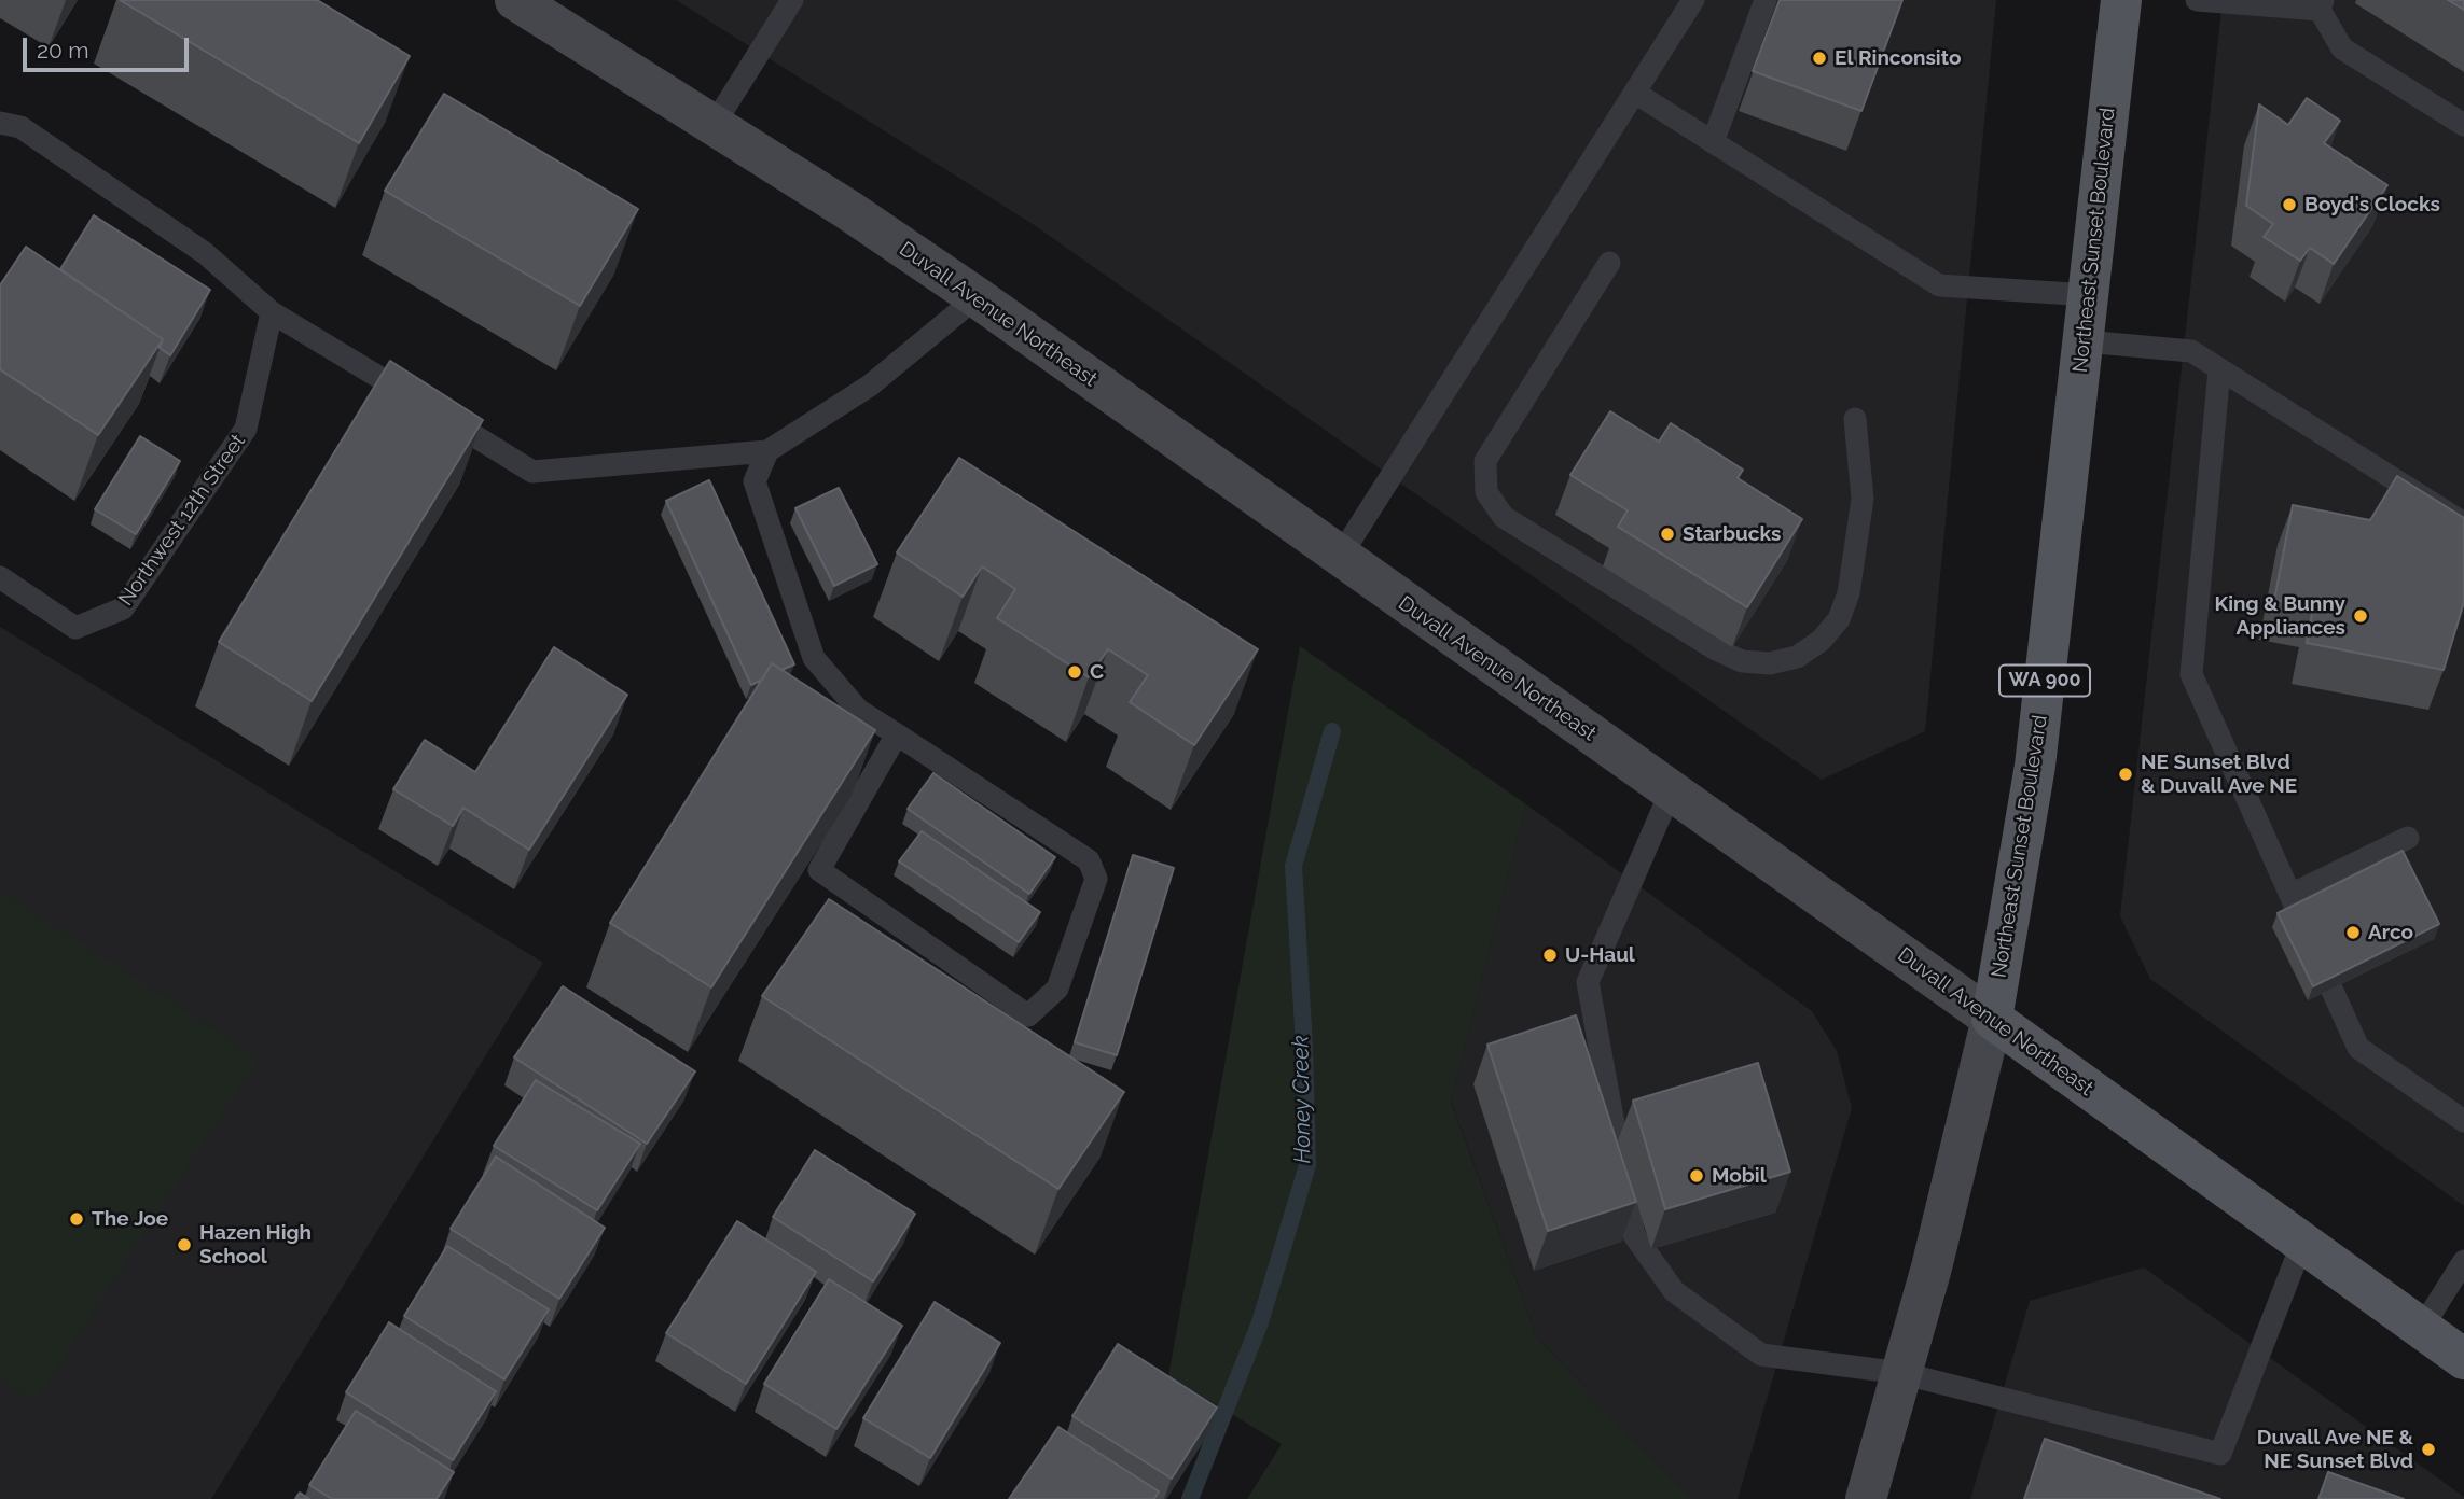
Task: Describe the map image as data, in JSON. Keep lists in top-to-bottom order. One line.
{"streets":{"main road":["Northeast Sunset Boulevard","Duvall Avenue Northeast","WA 900"],"lane":["Northwest 12th Street"]},"crossings":[["Northeast Sunset Boulevard","Duvall Avenue Northeast"]],"water":["Honey Creek"],"places":["El Rinconsito","Boyd's Clocks","Starbucks","King & Bunny Appliances","C","NE Sunset Blvd & Duvall Ave NE","Arco","U-Haul","Mobil","The Joe","Hazen High School","Duvall Ave NE & NE Sunset Blvd"],"scale_bar":"20 m"}
